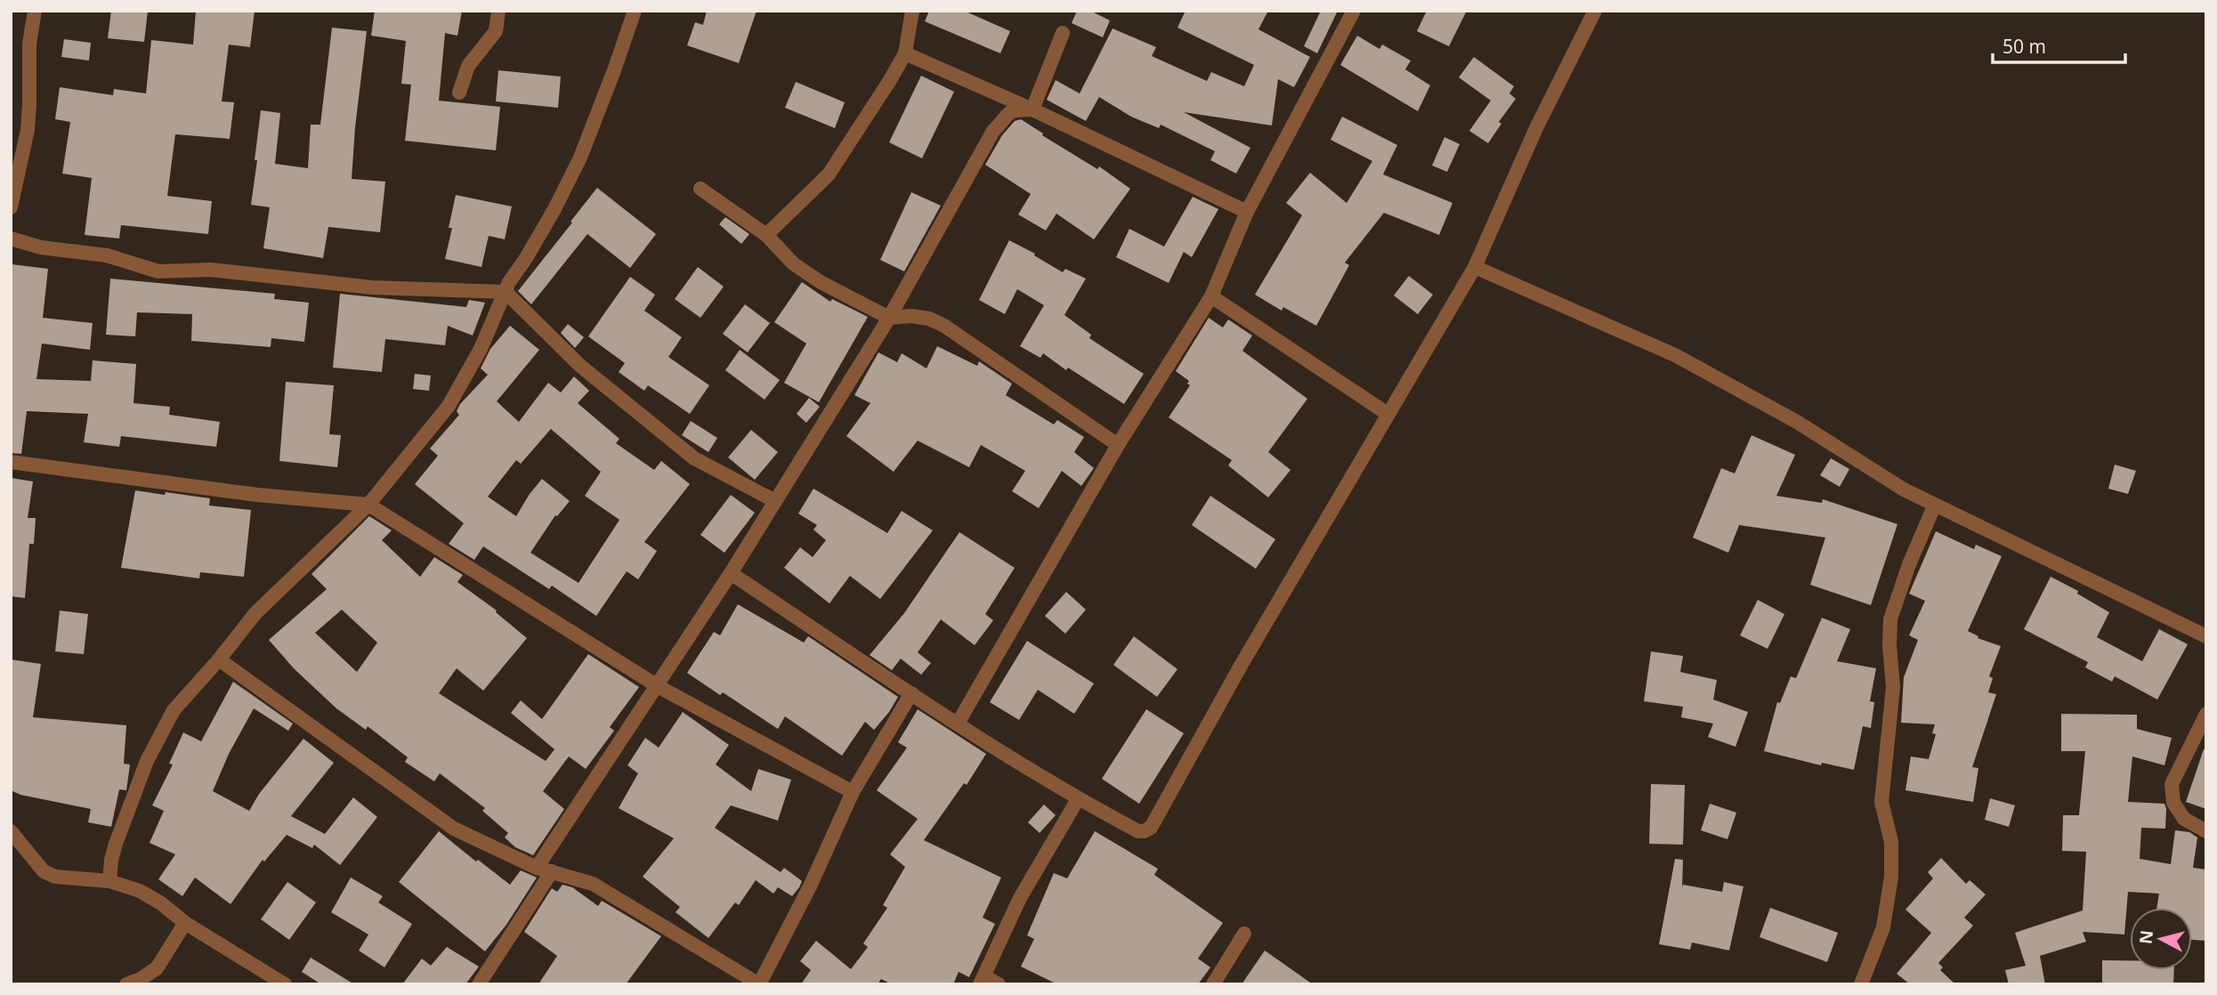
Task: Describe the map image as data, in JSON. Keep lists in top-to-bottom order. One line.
{"scale_bar":"50 m","north":"left"}
